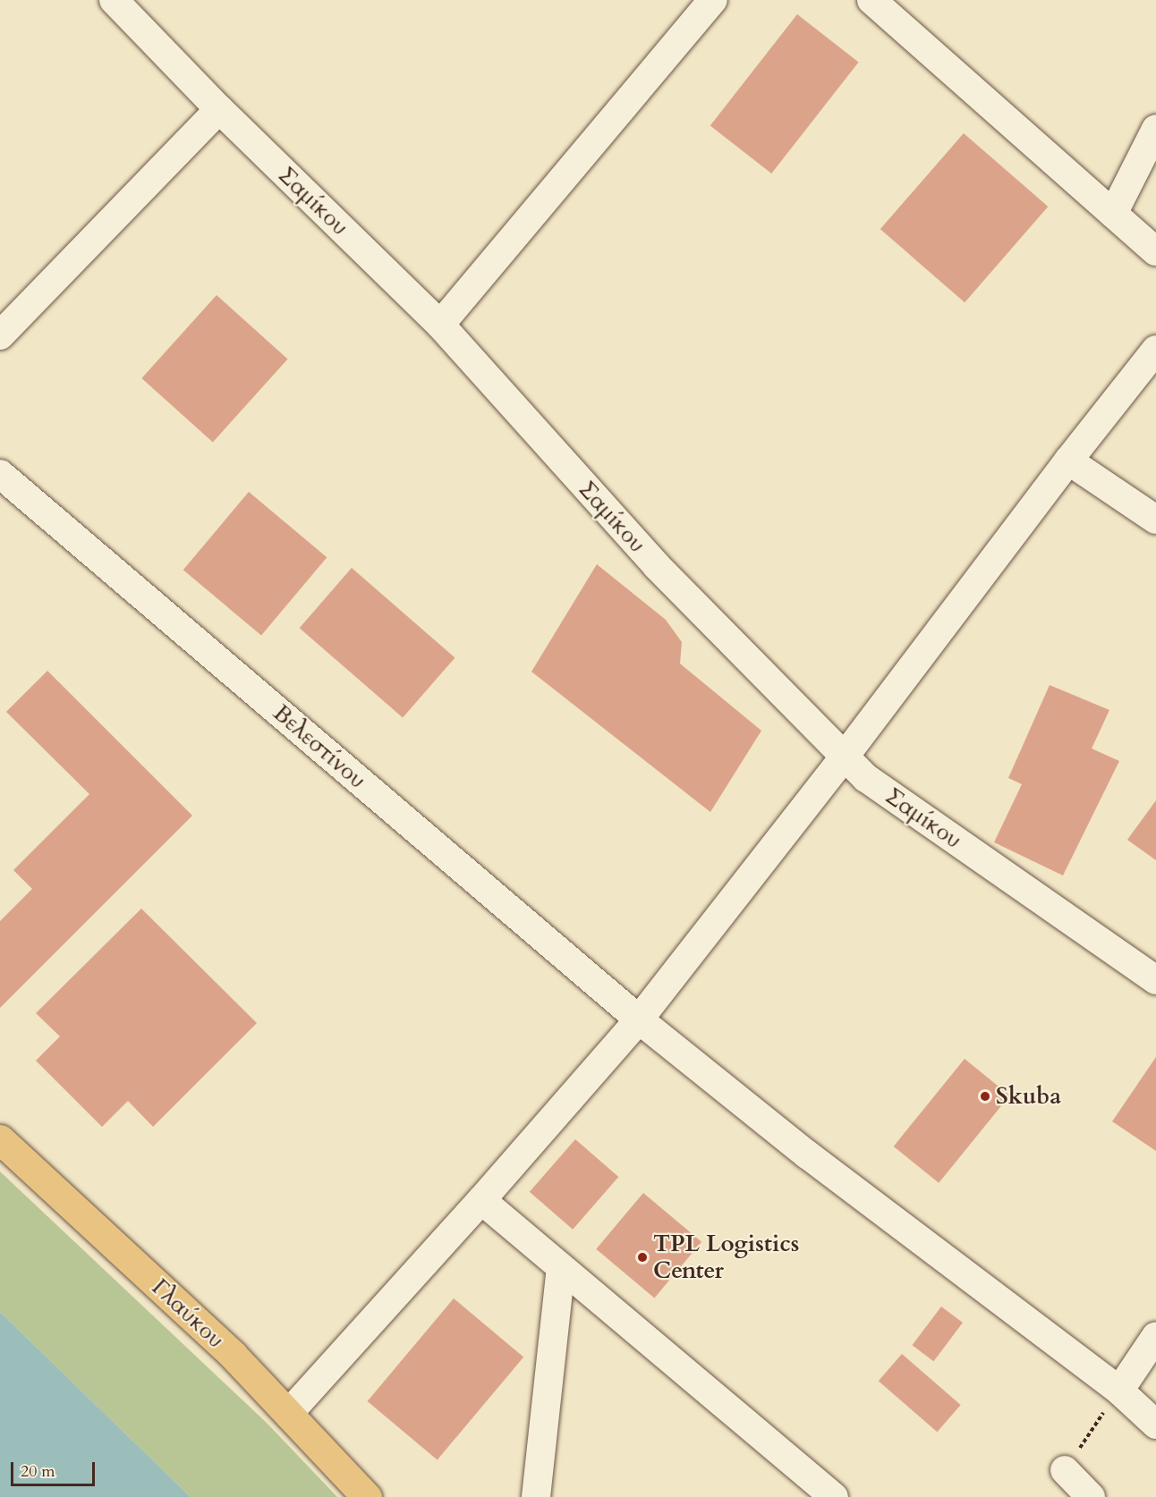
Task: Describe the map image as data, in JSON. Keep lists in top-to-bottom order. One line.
{"streets":{"main road":["Γλαύκου"],"street":["Σαμίκου","Βελεστίνου"]},"places":["Skuba","TPL Logistics Center"],"scale_bar":"20 m"}
